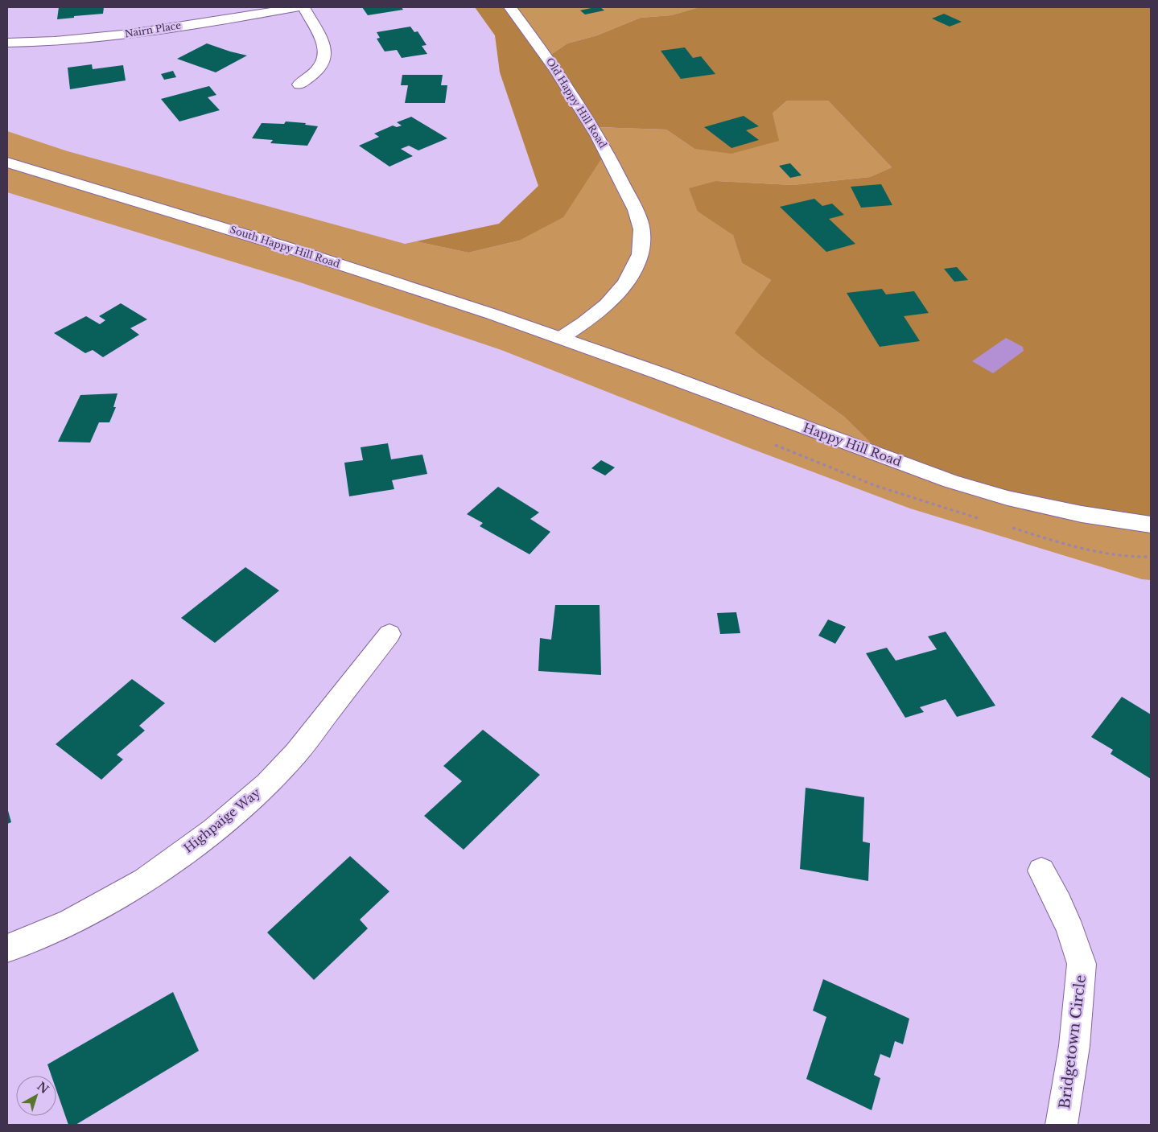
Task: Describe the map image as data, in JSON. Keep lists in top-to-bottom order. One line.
{"streets":{"street":["Nairn Place","Old Happy Hill Road","South Happy Hill Road","Happy Hill Road","Highpaige Way","Bridgetown Circle"]},"crossings":[["Old Happy Hill Road","South Happy Hill Road"],["Old Happy Hill Road","Happy Hill Road"],["South Happy Hill Road","Happy Hill Road"]],"north":"top right"}
